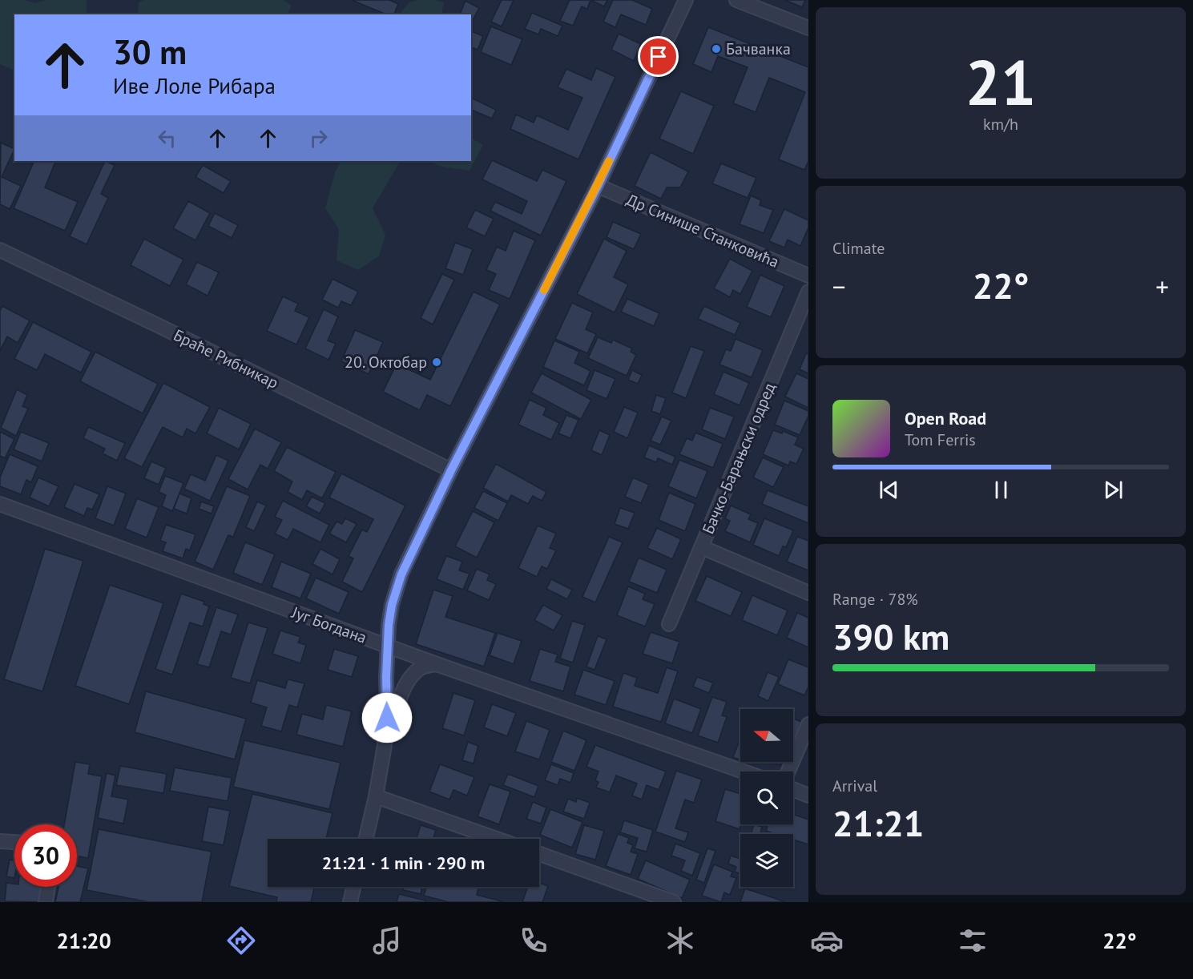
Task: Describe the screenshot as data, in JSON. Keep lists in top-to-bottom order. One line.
{"streets":{"street":["Др Синише Станковића","Браће Рибникар","Бачко-Барањски одред","Југ Богдана"]},"places":["Бачванка","20. Октобар"],"north":"left","page":{"tile":[["21","km/h"],"Climate",["Range · 78%","390 km"],["Arrival","21:21"]],"turn":["30 m","Иве Лоле Рибара"],"heat":["−","22°","+"],"song":["Open Road","Tom Ferris"],"limit":"30","trip":"21:21 · 1 min · 290 m","tabs":["21:20","22°"]}}
